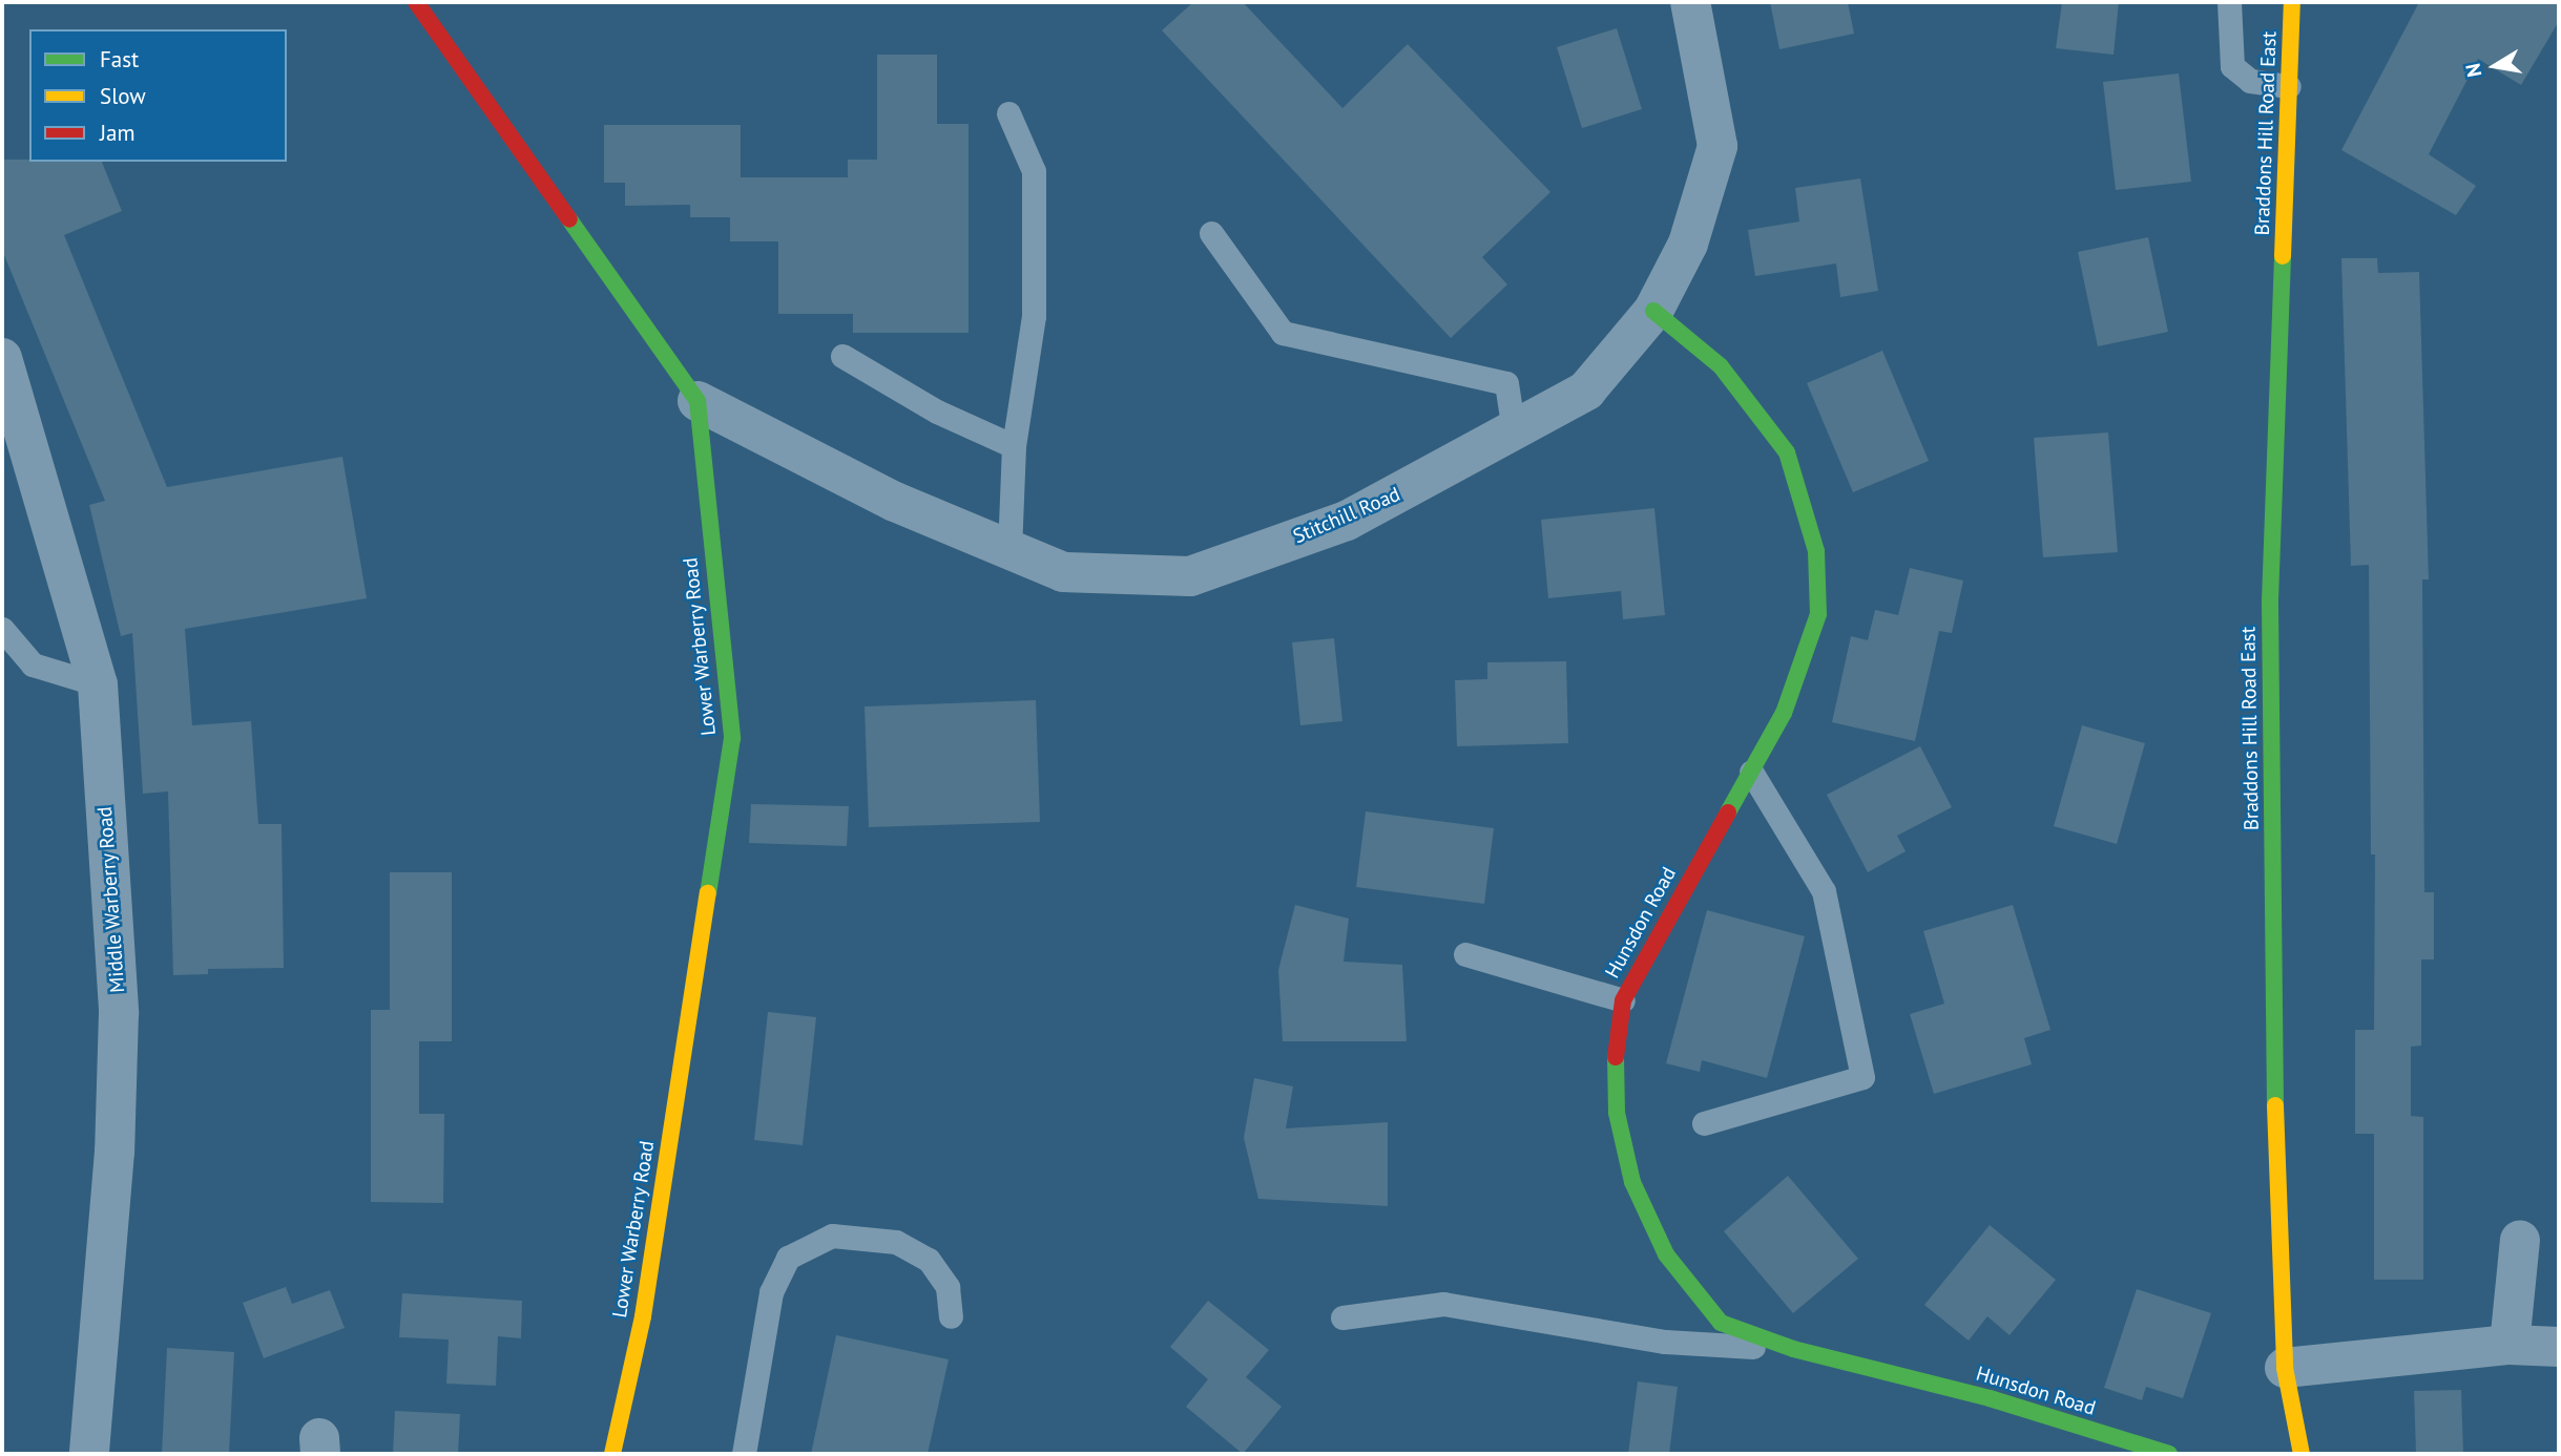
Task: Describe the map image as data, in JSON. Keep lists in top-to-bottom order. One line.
{"streets":{"street":["Braddons Hill Road East","Stitchill Road","Lower Warberry Road","Middle Warberry Road","Hunsdon Road"]},"crossings":[["Stitchill Road","Lower Warberry Road"],["Stitchill Road","Hunsdon Road"]],"legend":["Fast","Slow","Jam"],"north":"left"}
